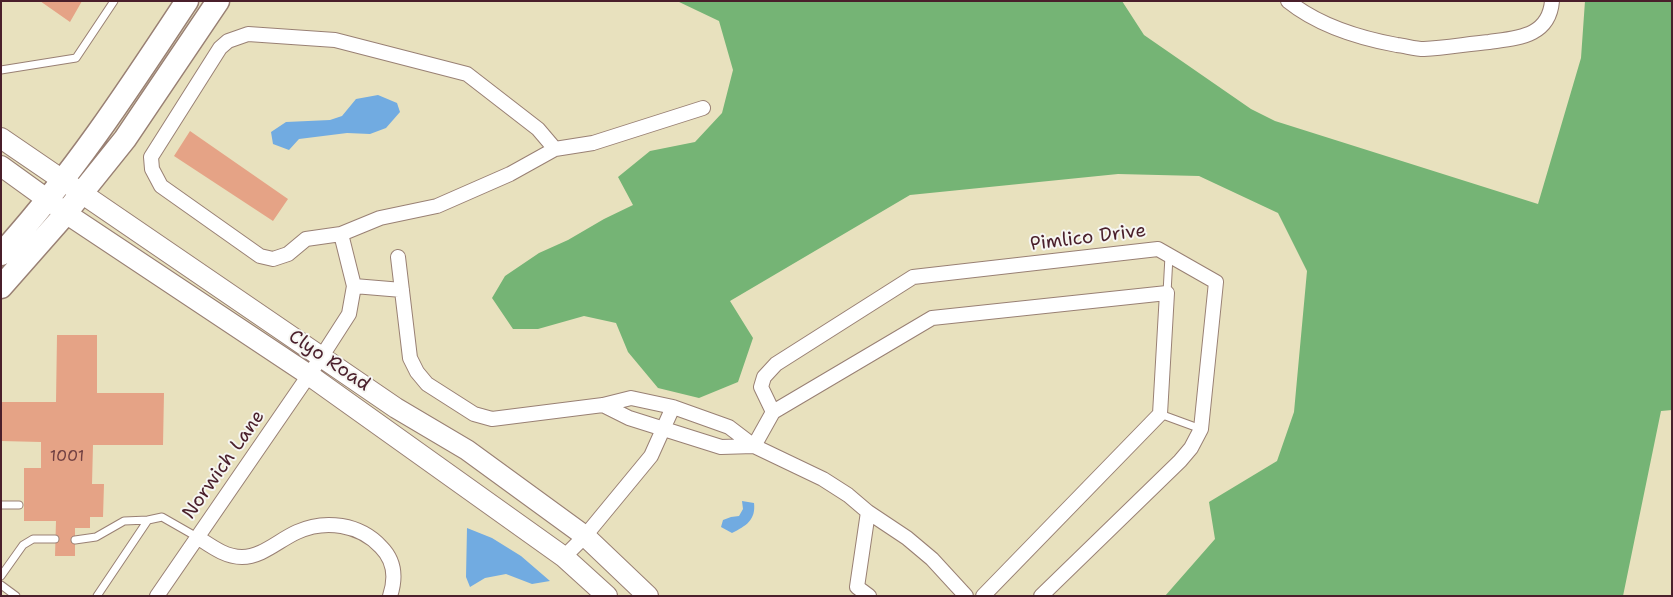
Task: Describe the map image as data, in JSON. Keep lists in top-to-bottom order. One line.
{"streets":{"street":["Pimlico Drive","Clyo Road","Norwich Lane"]},"crossings":[["Clyo Road","Norwich Lane"]],"house_numbers":["1001"]}
